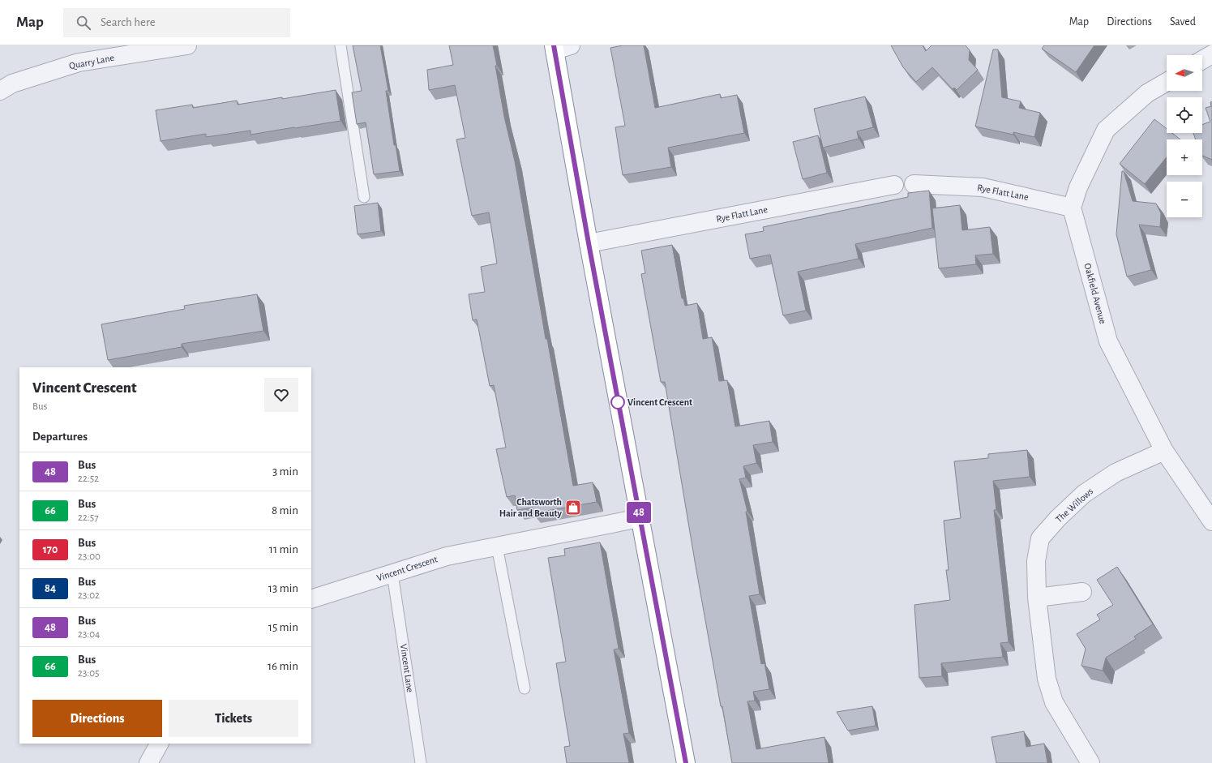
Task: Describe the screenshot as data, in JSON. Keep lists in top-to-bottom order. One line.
{"streets":{"street":["Quarry Lane","Rye Flatt Lane","Oakfield Avenue","The Willows","Vincent Crescent"],"lane":["Vincent Lane"]},"crossings":[["Rye Flatt Lane","Oakfield Avenue"],["Oakfield Avenue","The Willows"],["Vincent Crescent","Vincent Lane"]],"places":{"other":["Vincent Crescent"],"shop":["Chatsworth Hair and Beauty"]},"lines":["bus line 48"],"north":"left","page":{"header":"Map","search":"Search here","nav":["Map","Directions","Saved"],"on_map":"48","map_buttons":["+","−"],"heading":[["Vincent Crescent","Bus"],"Departures"],"list":[{"mark":"48","name":"Bus","note":"22:52","value":"3 min"},{"mark":"66","name":"Bus","note":"22:57","value":"8 min"},{"mark":"170","name":"Bus","note":"23:00","value":"11 min"},{"mark":"84","name":"Bus","note":"23:02","value":"13 min"},{"mark":"48","name":"Bus","note":"23:04","value":"15 min"},{"mark":"66","name":"Bus","note":"23:05","value":"16 min"}],"buttons":["Directions","Tickets"]}}
